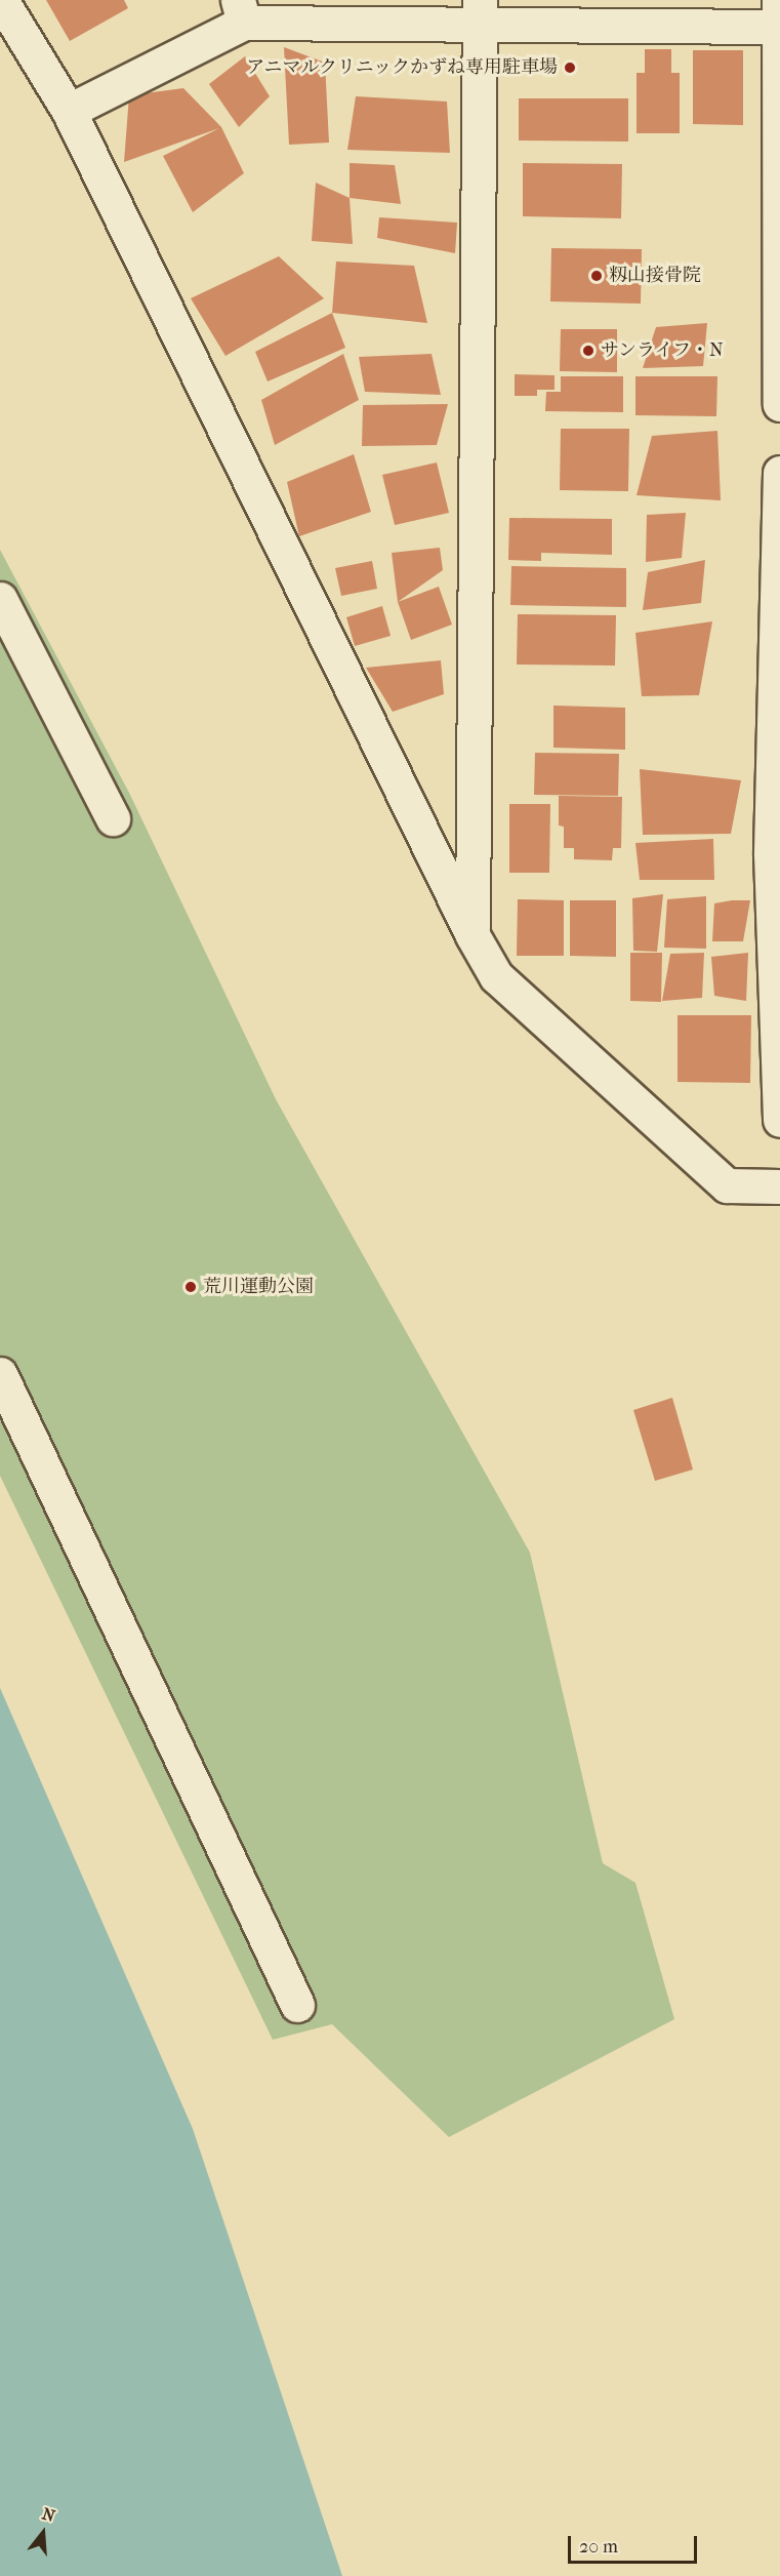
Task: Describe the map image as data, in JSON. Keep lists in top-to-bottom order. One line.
{"places":["アニマルクリニックかずね専用駐車場","籾山接骨院","サンライフ・N","荒川運動公園"],"scale_bar":"20 m","north":"top"}
